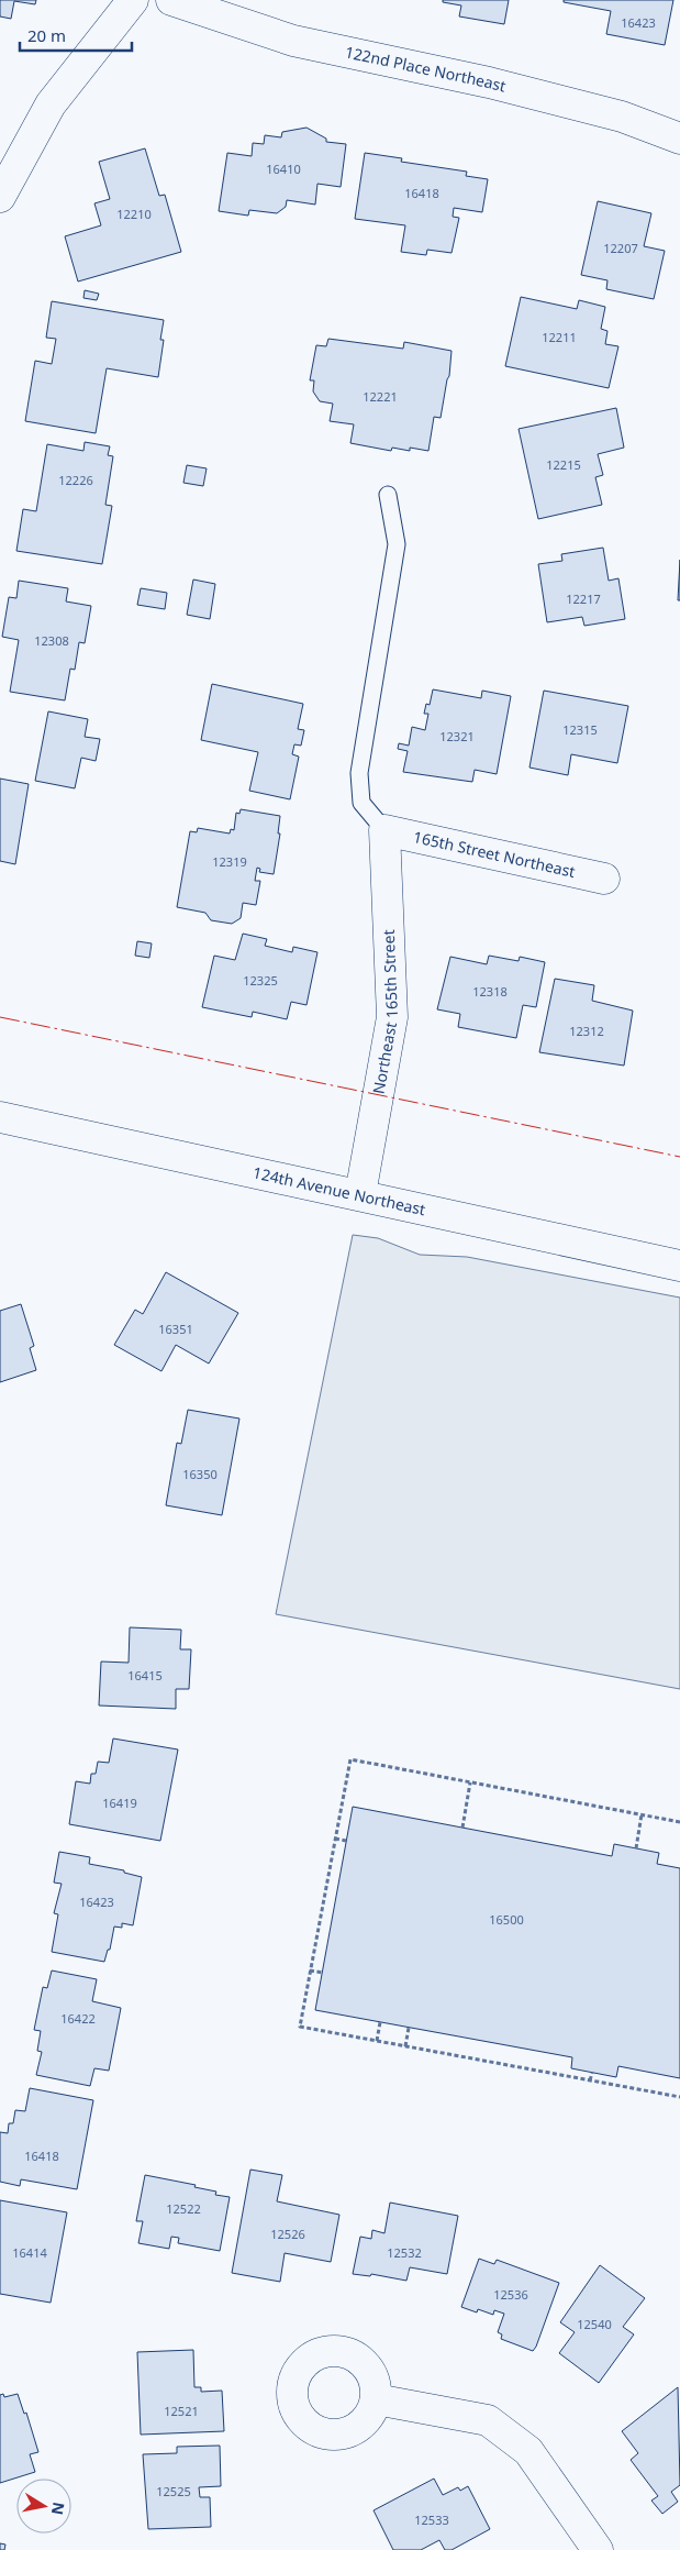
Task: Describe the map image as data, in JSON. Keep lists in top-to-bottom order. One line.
{"streets":{"street":["122nd Place Northeast","165th Street Northeast","Northeast 165th Street","124th Avenue Northeast"]},"crossings":[["165th Street Northeast","Northeast 165th Street"],["Northeast 165th Street","124th Avenue Northeast"]],"house_numbers":["16423","16410","16418","12210","12207","12211","12221","12215","12226","12217","12308","12315","12321","12319","12325","12318","12312","16351","16350","16415","16419","16423","16500","16422","16418","12522","12526","16414","12532","12536","12540","12521","12525","12533"],"scale_bar":"20 m","north":"right"}
